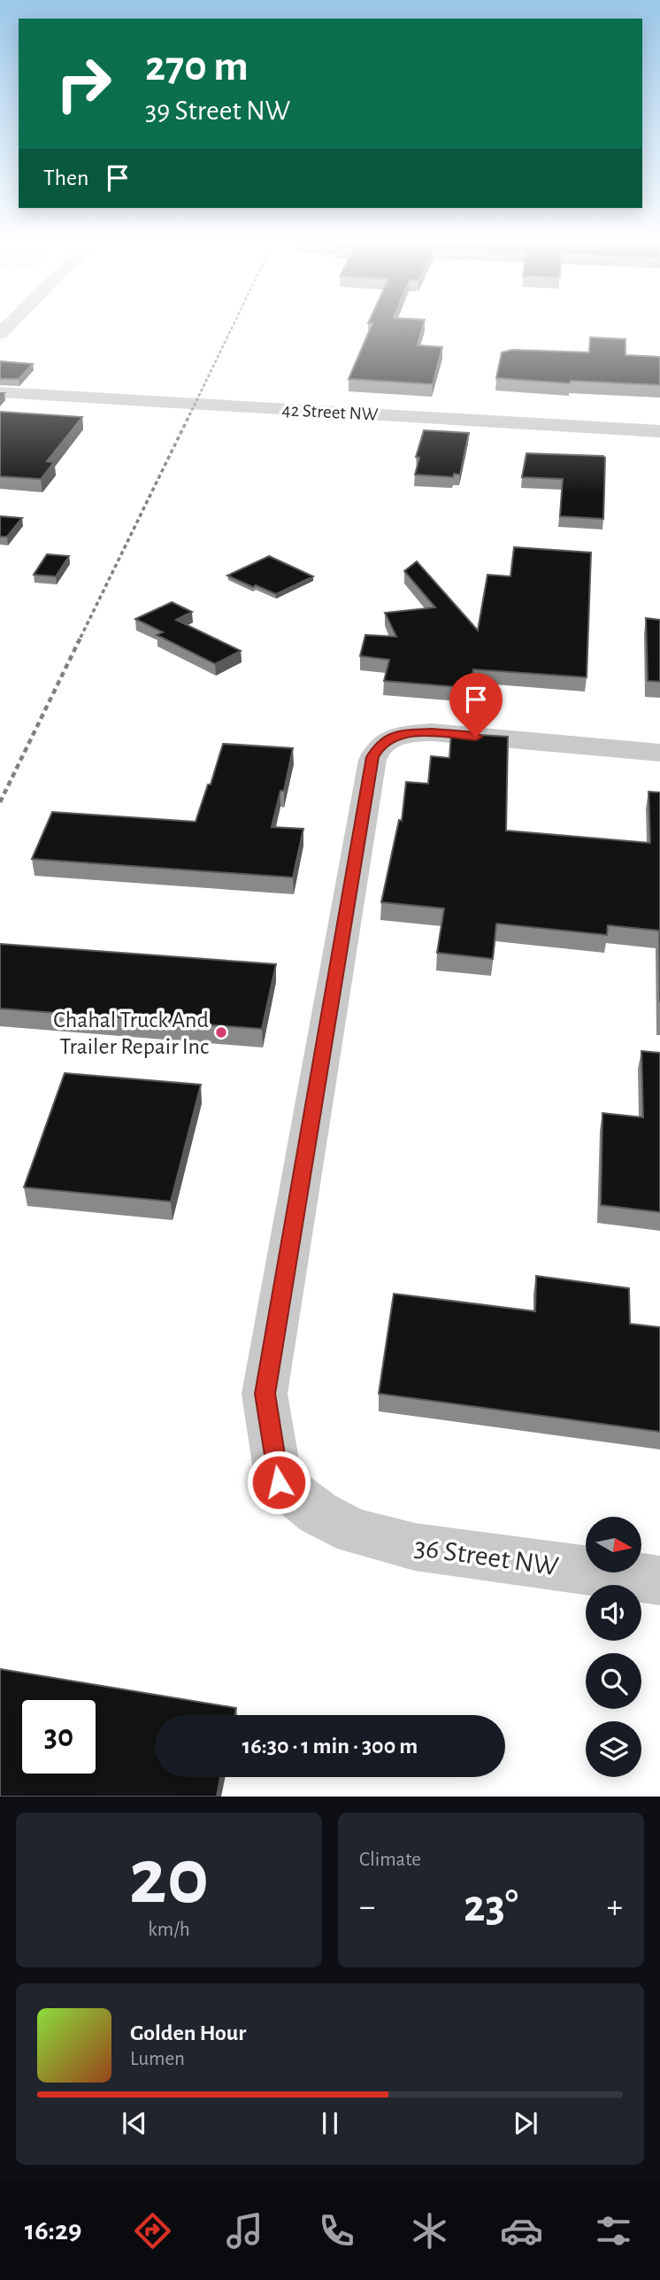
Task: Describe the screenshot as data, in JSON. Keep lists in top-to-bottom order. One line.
{"streets":{"street":["42 Street NW","36 Street NW"]},"places":["Chahal Truck And Trailer Repair Inc"],"north":"right","page":{"turn":["270 m","39 Street NW"],"then":"Then","limit":"30","trip":"16:30 · 1 min · 300 m","tile":[["20","km/h"],"Climate"],"heat":["−","23°","+"],"song":["Golden Hour","Lumen"],"tabs":"16:29"}}
